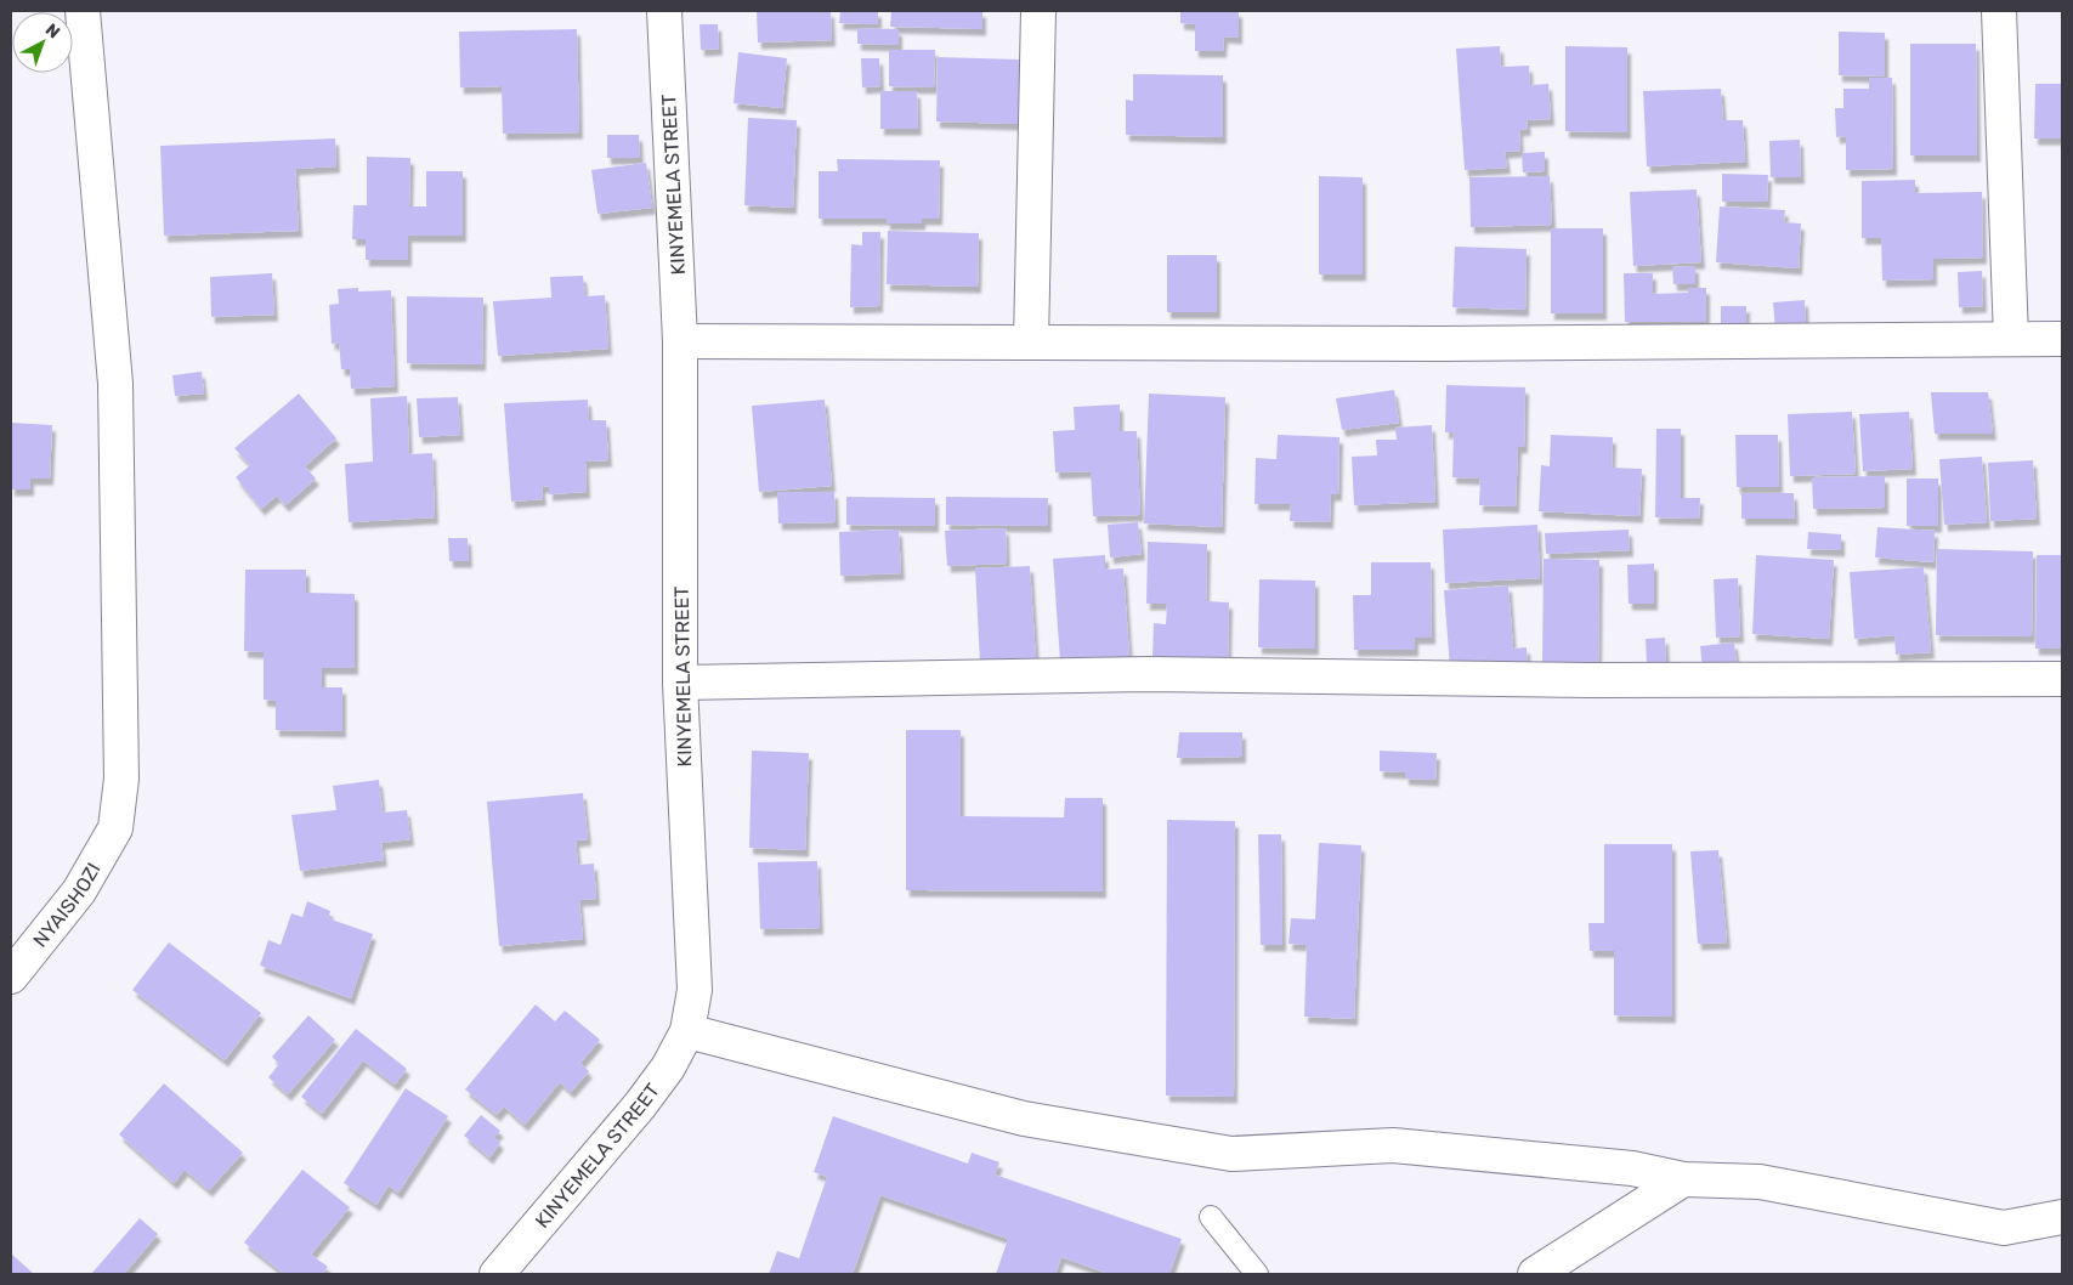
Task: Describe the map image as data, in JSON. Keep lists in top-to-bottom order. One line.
{"streets":{"street":["KINYEMELA STREET","NYAISHOZI"]},"north":"top right"}
